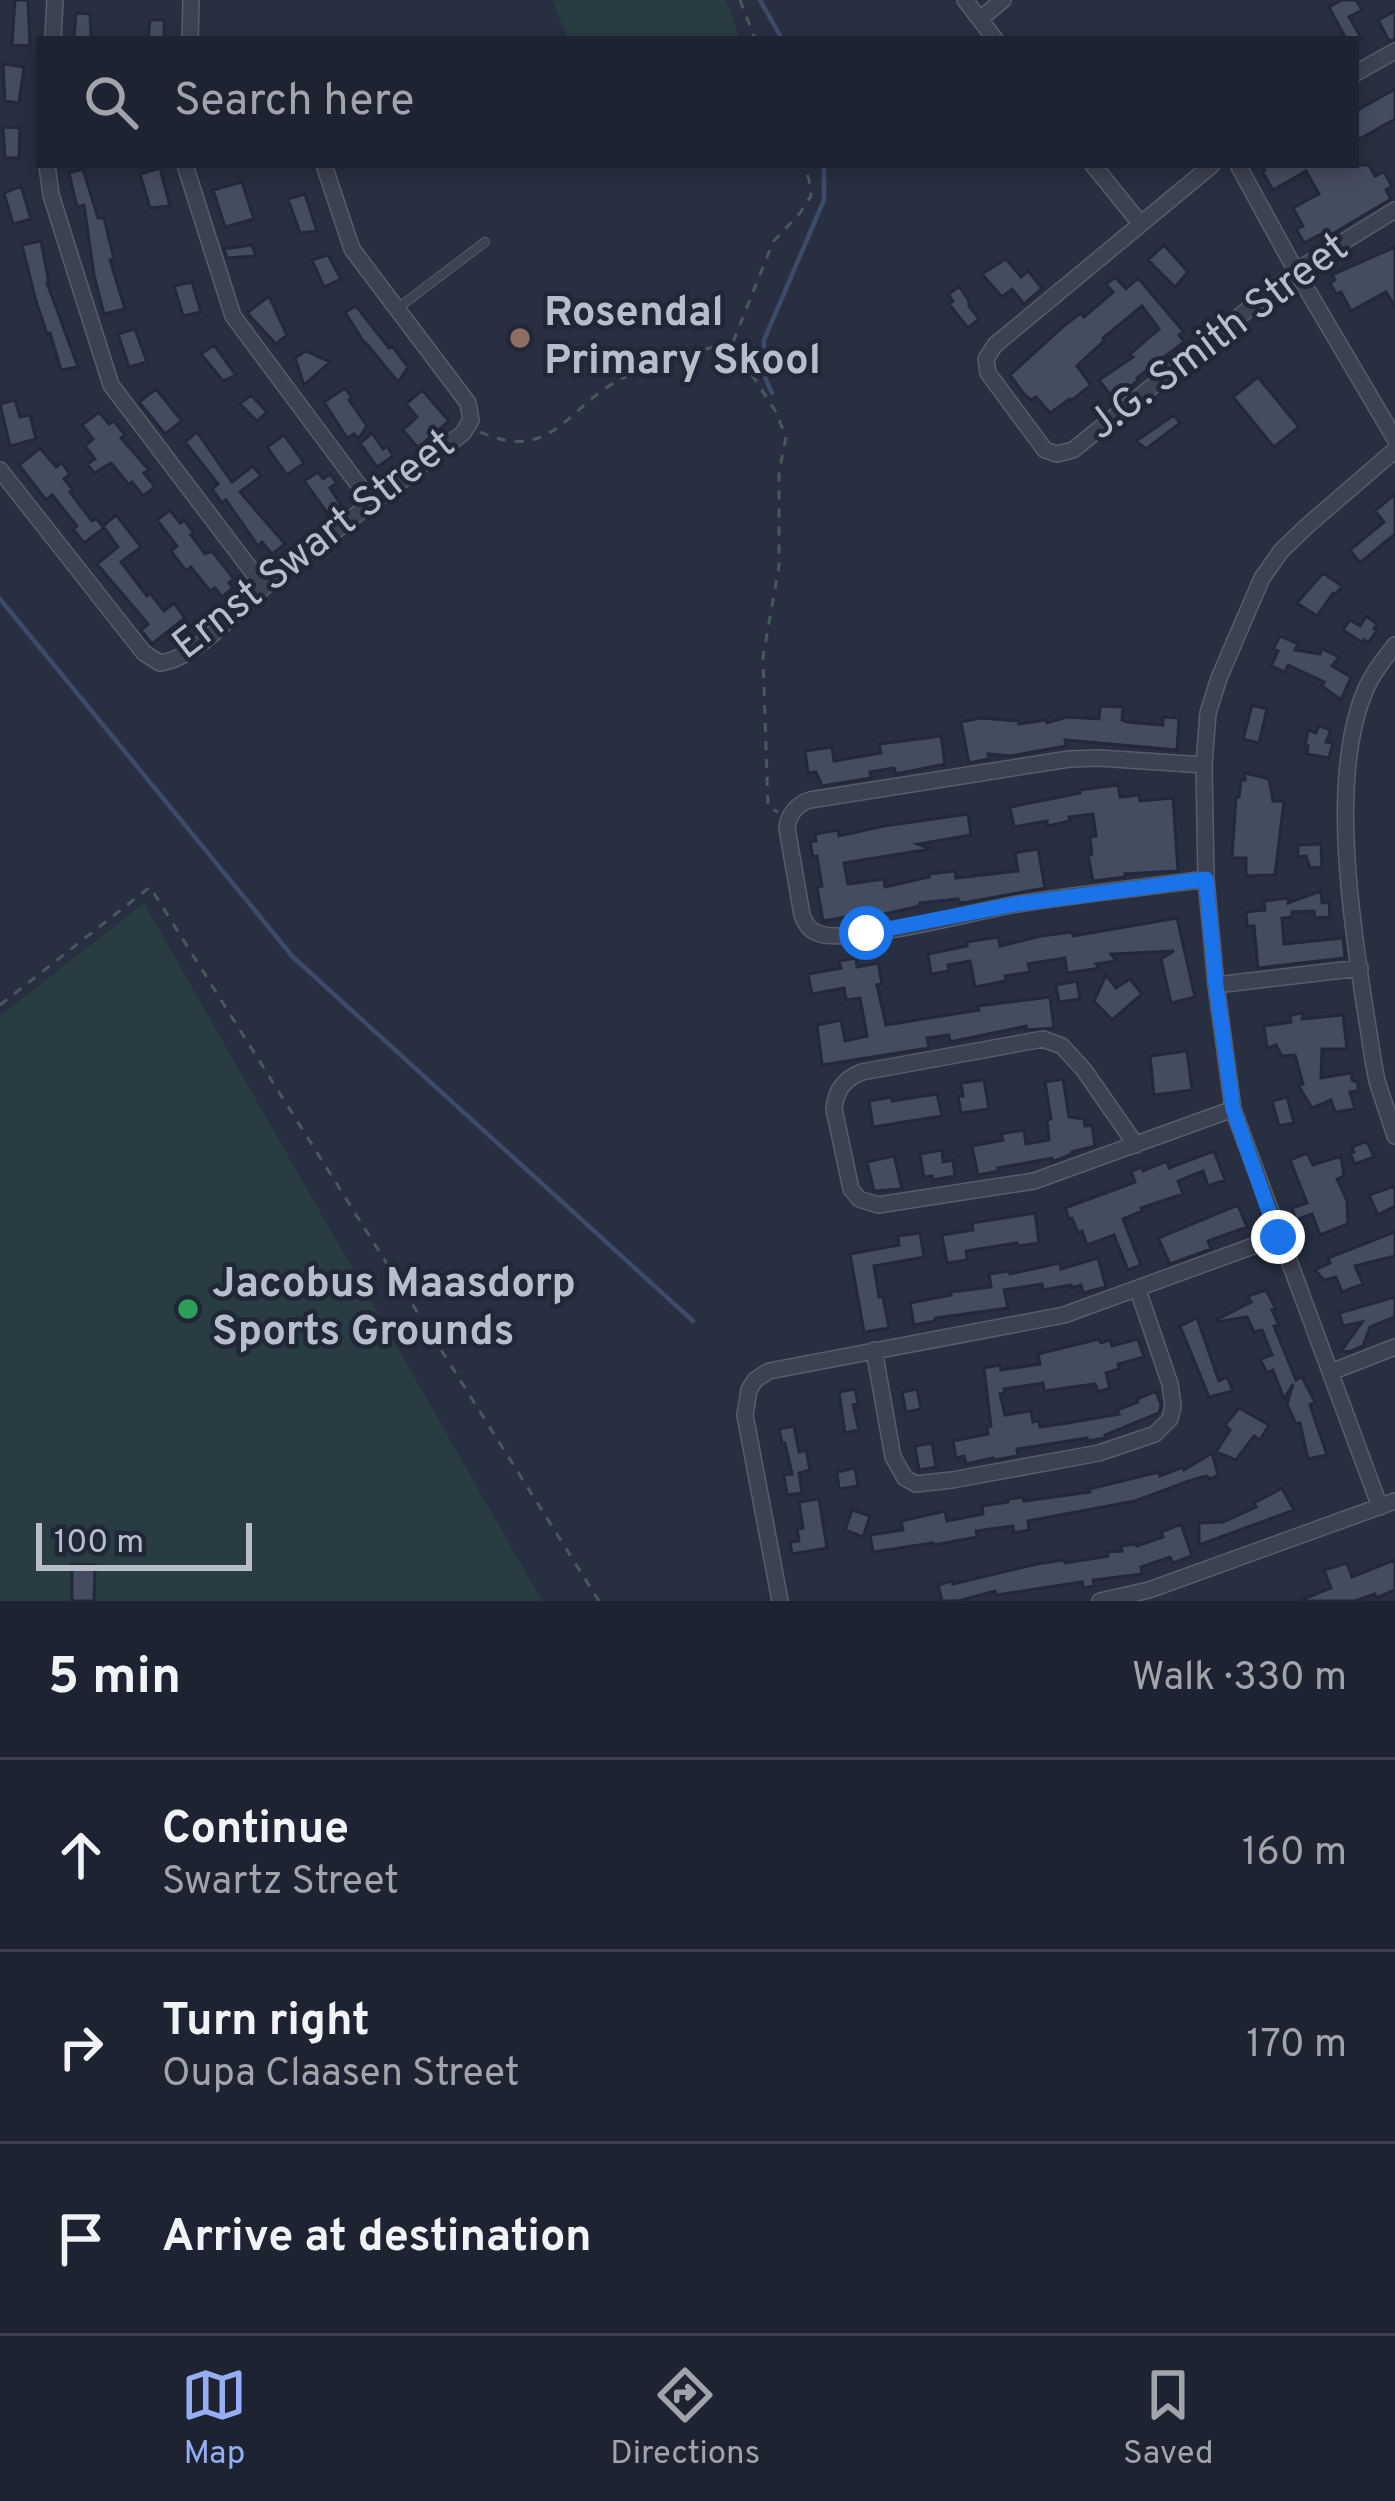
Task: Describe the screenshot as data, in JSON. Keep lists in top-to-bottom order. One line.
{"streets":{"street":["J.G. Smith Street","Ernst Swart Street"]},"places":["Rosendal Primary Skool","Jacobus Maasdorp Sports Grounds"],"scale_bar":"100 m","page":{"search":"Search here","scale":"100 m","heading":["5 min","Walk · 330 m"],"list":[["Continue","Swartz Street","160 m"],["Turn right","Oupa Claasen Street","170 m"],"Arrive at destination"],"nav":["Map","Directions","Saved"]}}
